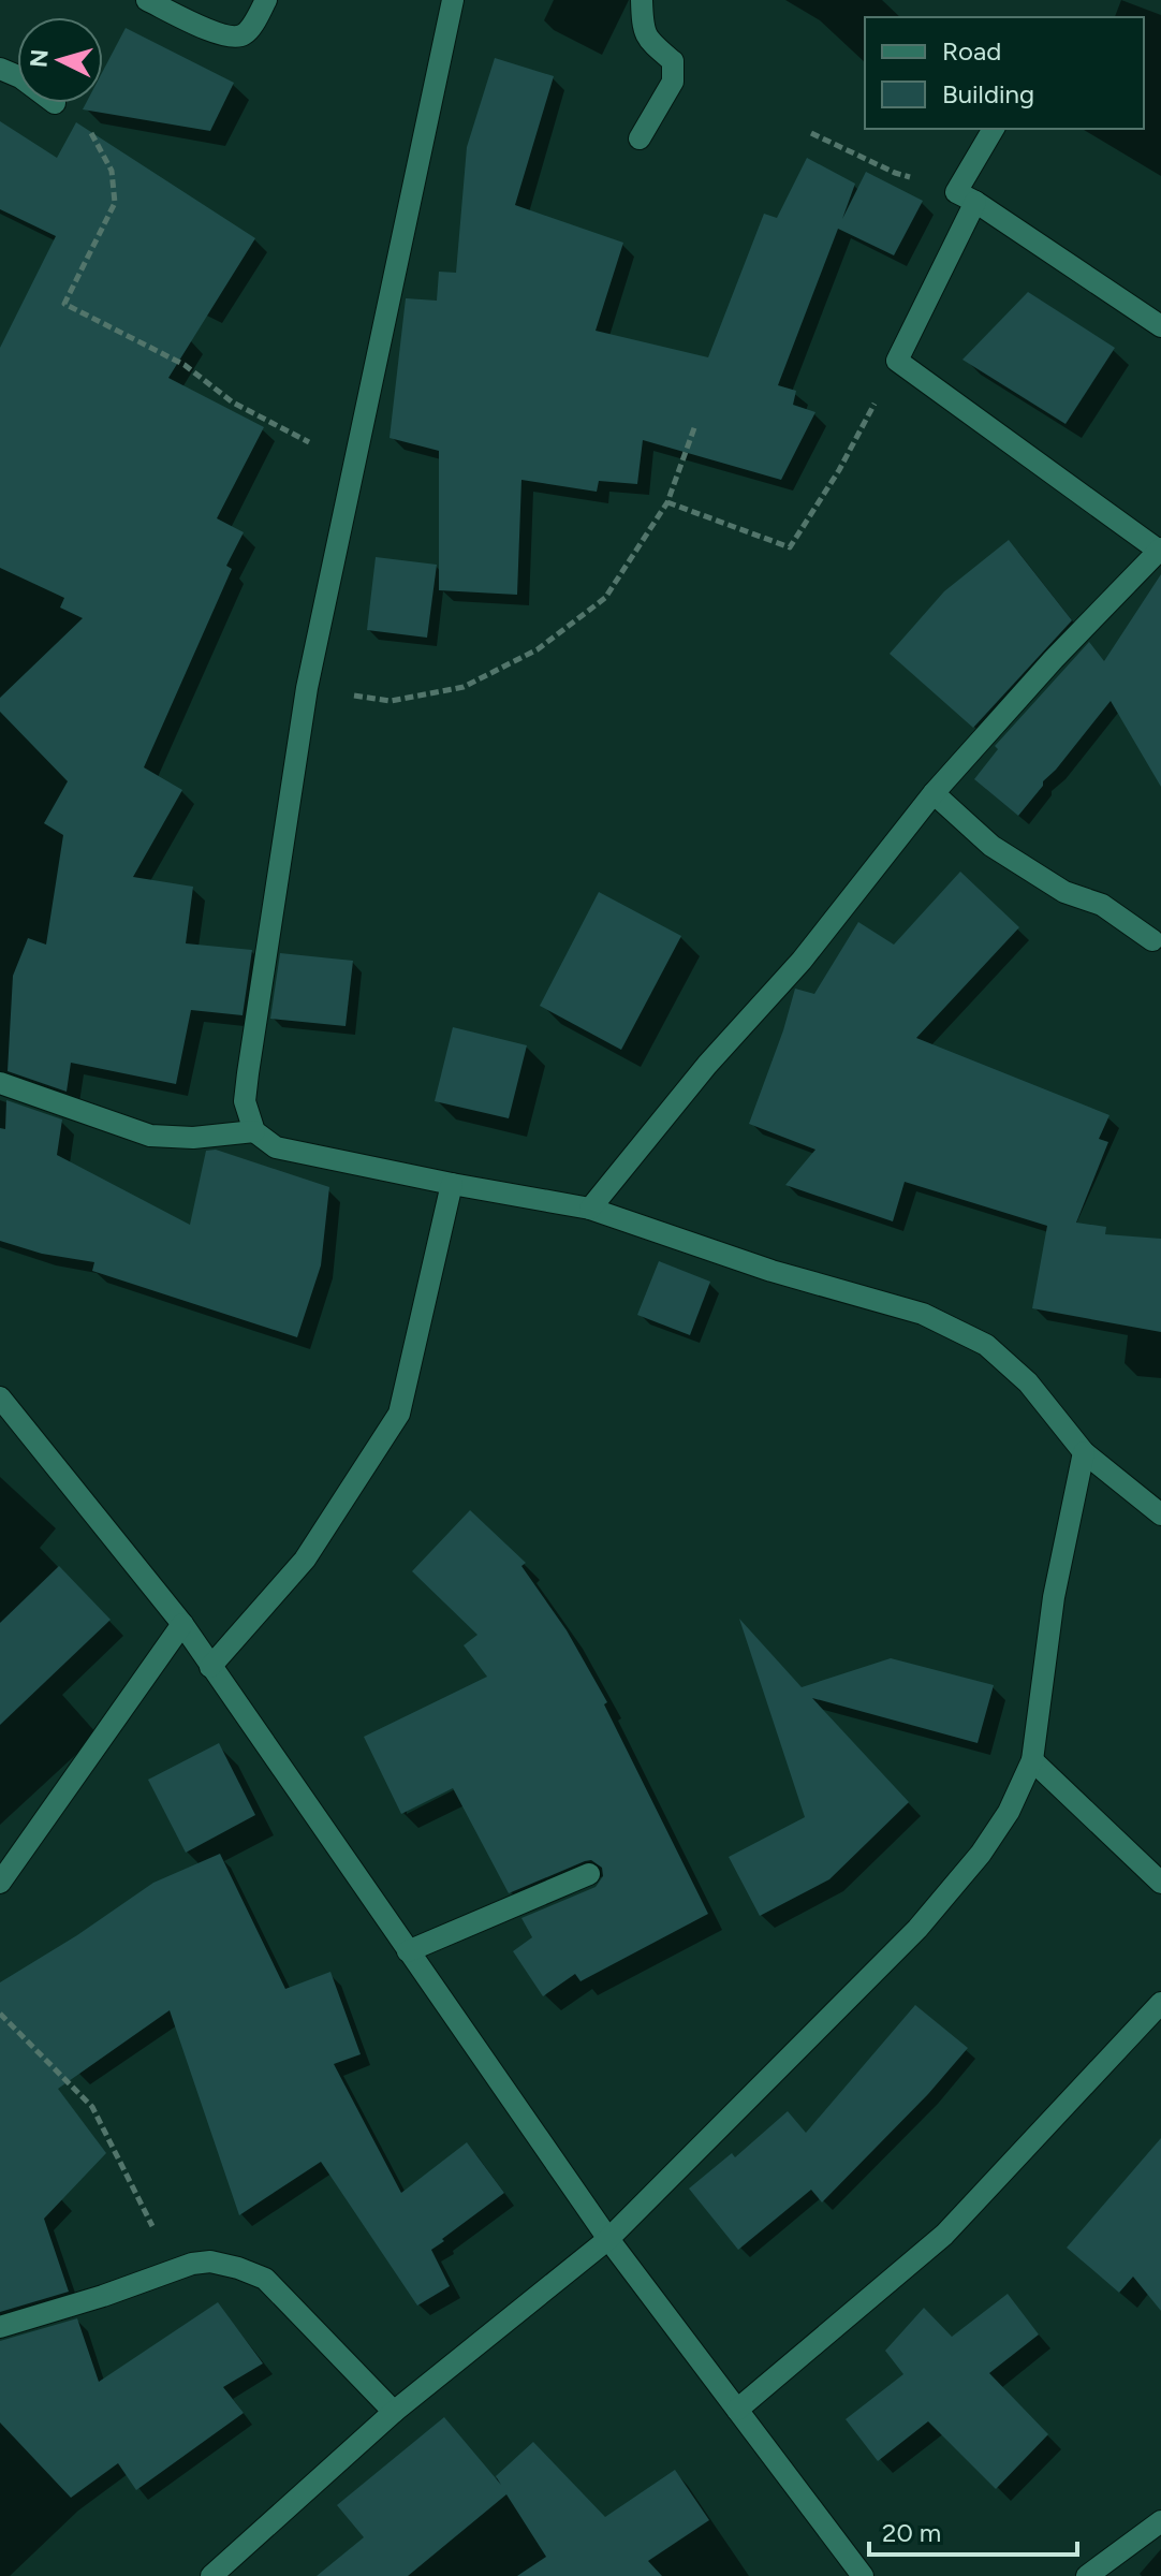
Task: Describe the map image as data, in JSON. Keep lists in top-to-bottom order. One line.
{"legend":["Road","Building"],"scale_bar":"20 m","north":"left"}
